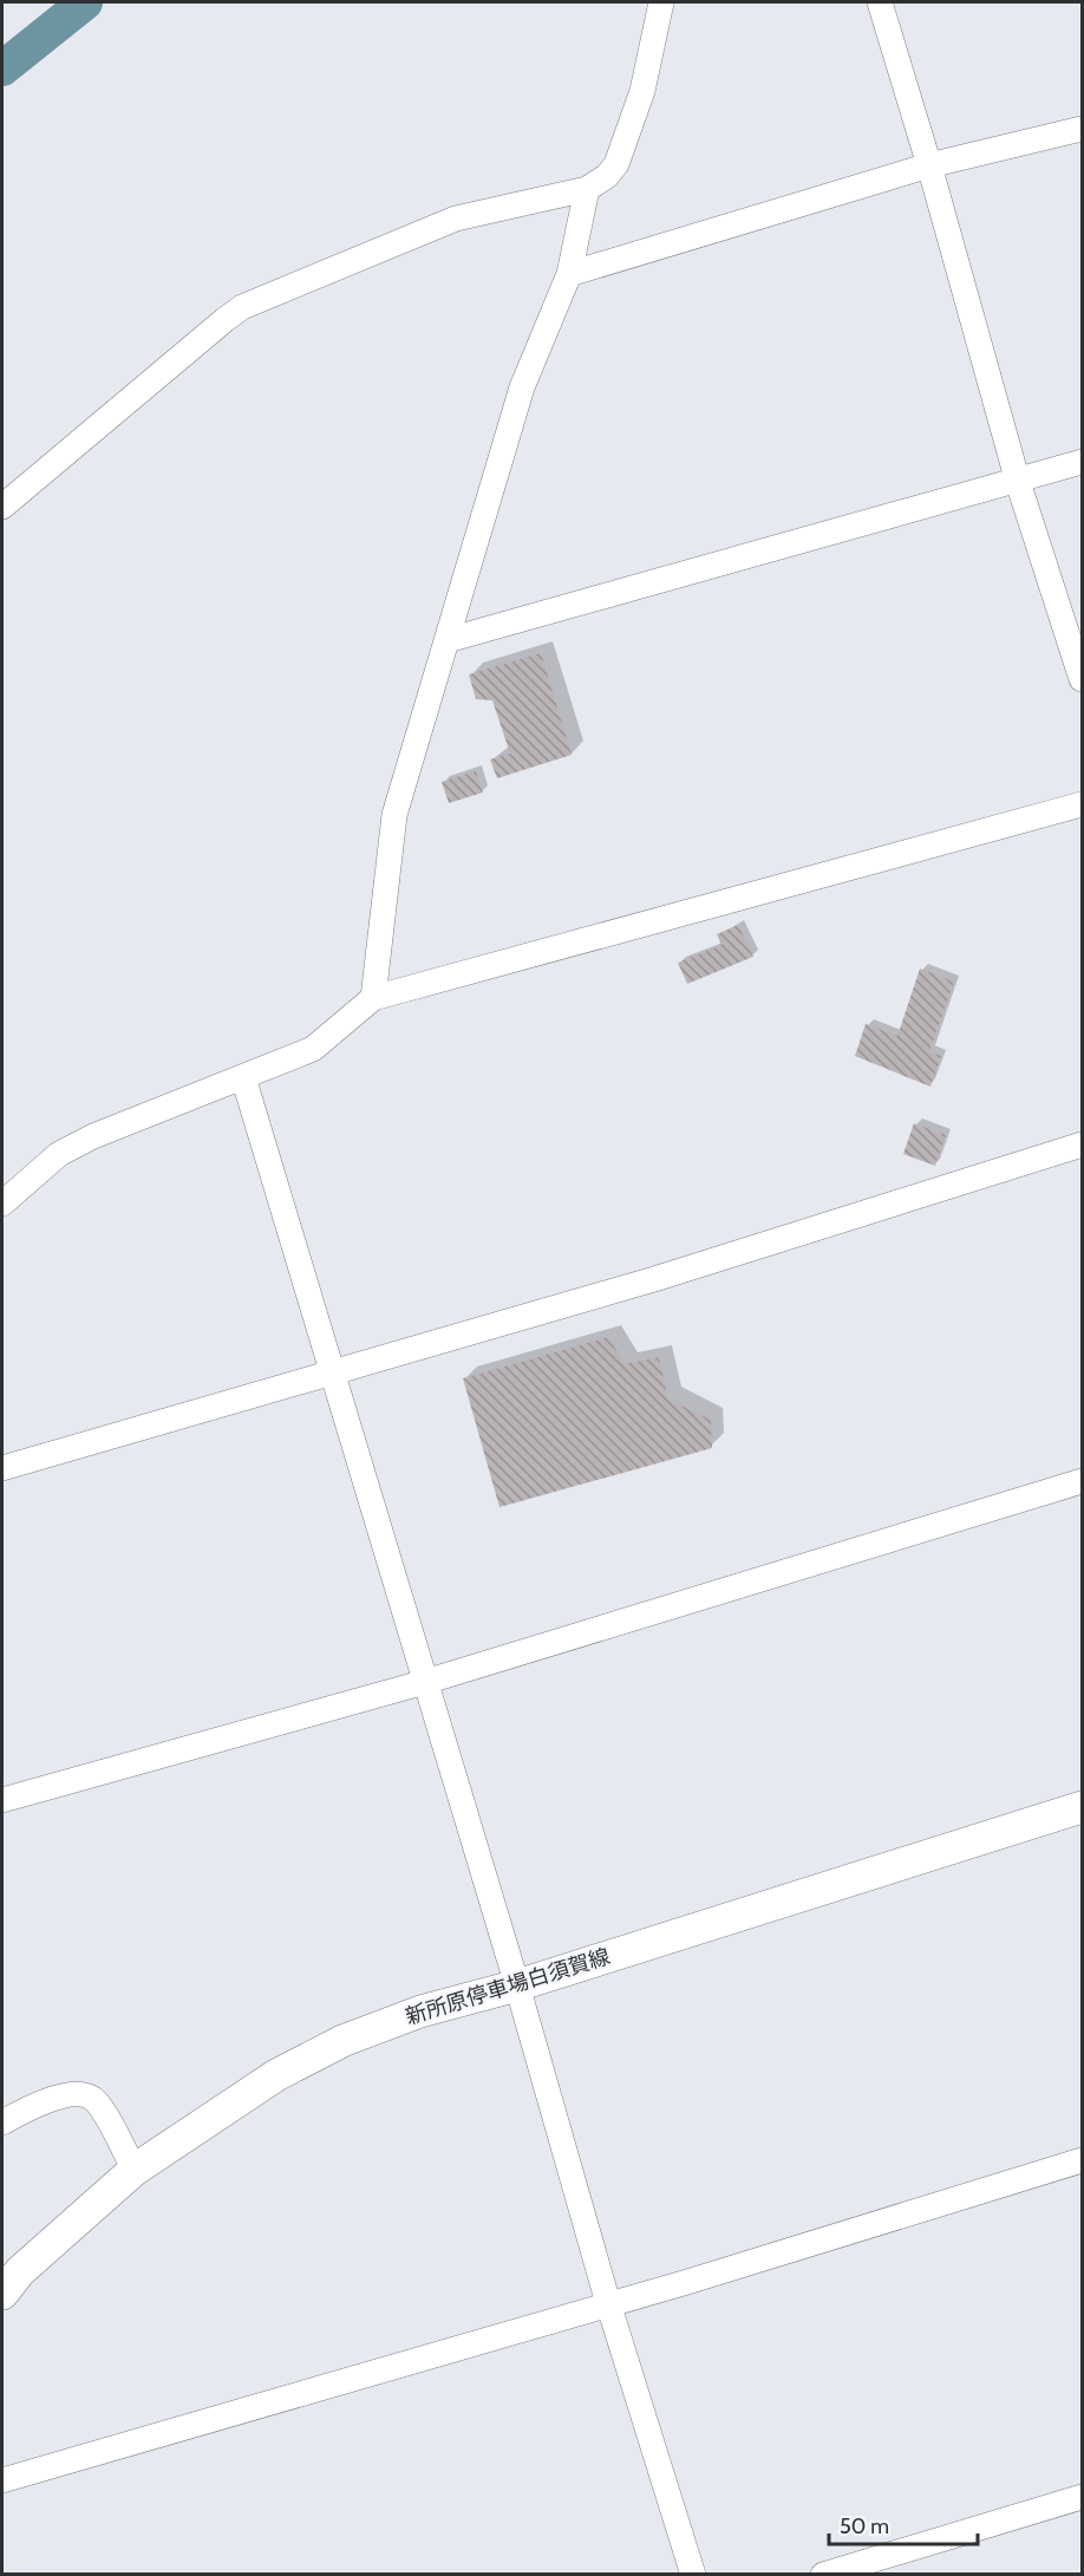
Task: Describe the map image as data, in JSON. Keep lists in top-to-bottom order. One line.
{"streets":{"main road":["新所原停車場白須賀線"]},"scale_bar":"50 m"}
